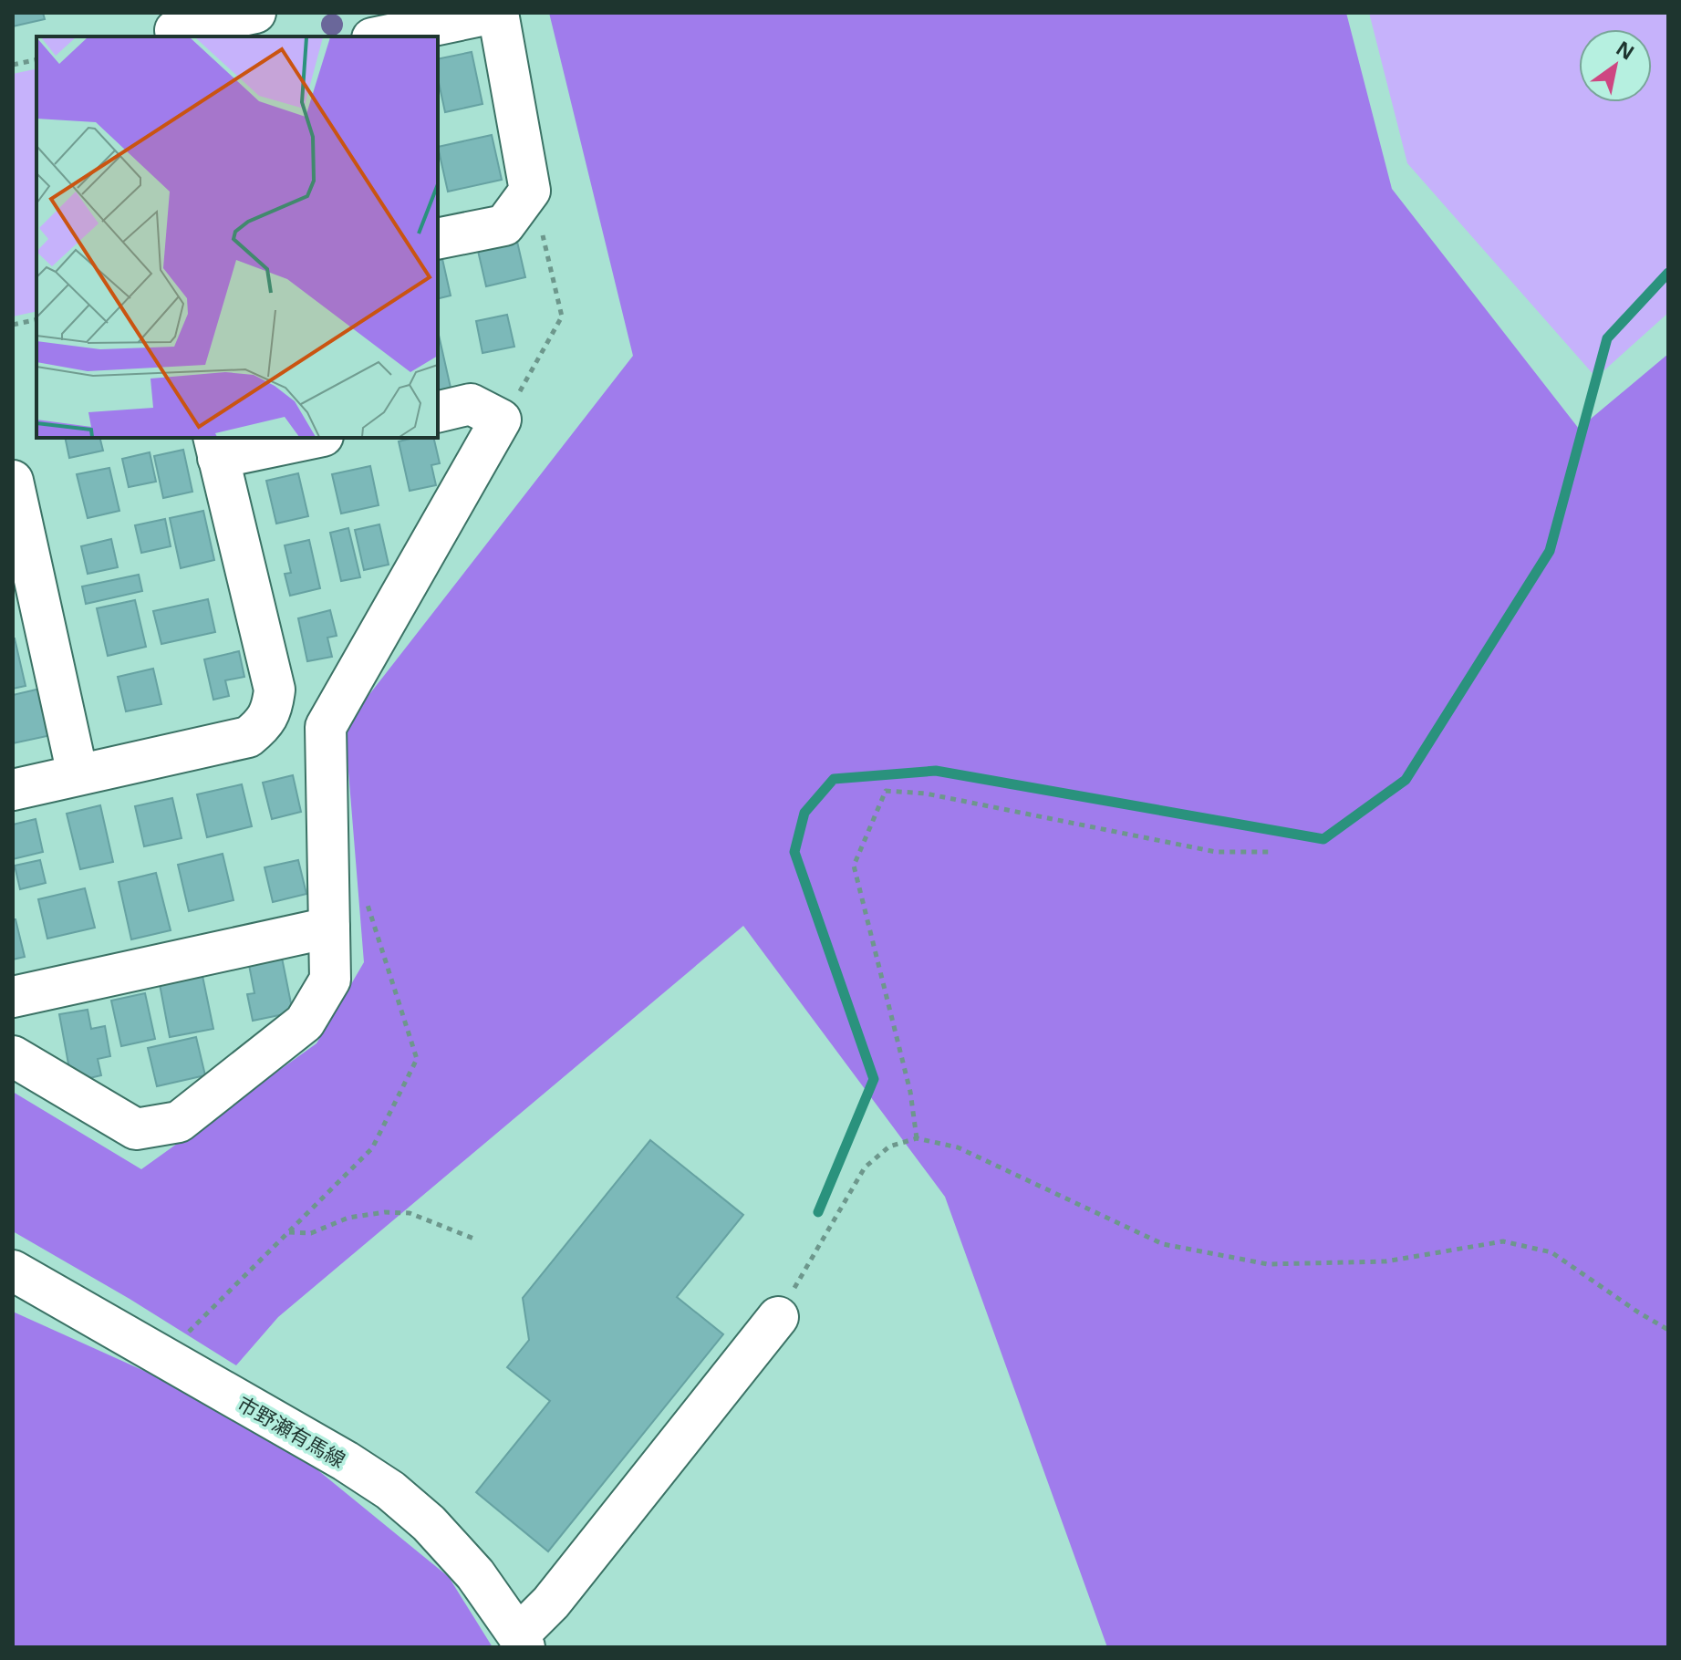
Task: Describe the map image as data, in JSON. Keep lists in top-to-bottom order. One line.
{"streets":{"street":["市野瀬有馬線"]},"north":"top right"}
